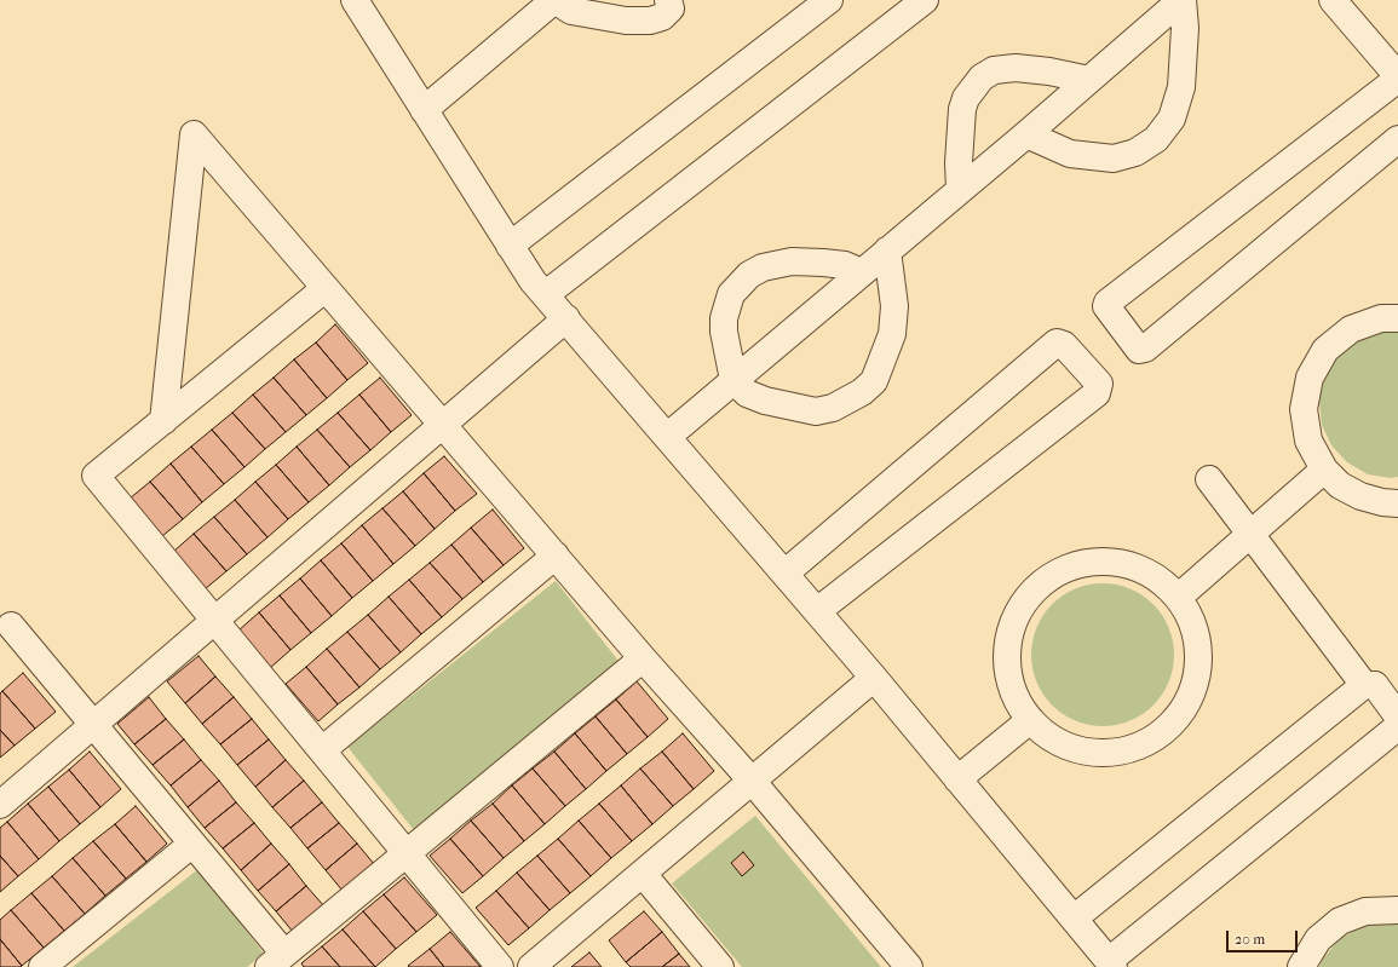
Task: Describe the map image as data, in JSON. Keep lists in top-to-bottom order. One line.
{"scale_bar":"20 m"}
